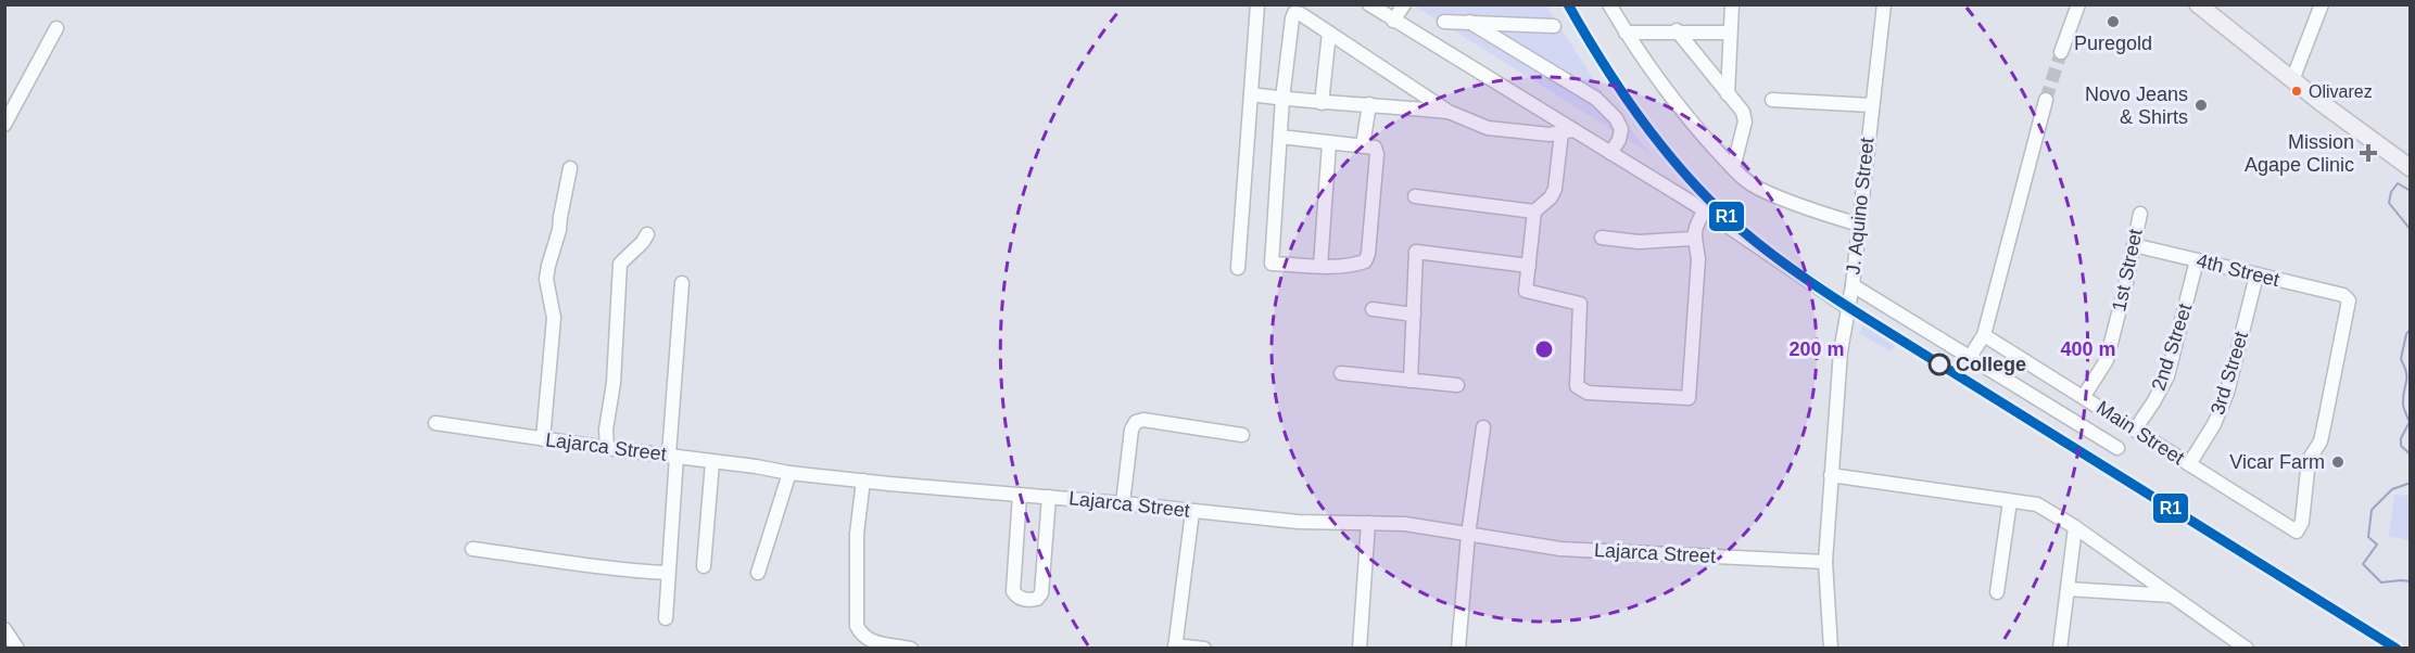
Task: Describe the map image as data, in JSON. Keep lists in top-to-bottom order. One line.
{"streets":{"street":["J. Aquino Street","1st Street","4th Street","2nd Street","3rd Street","Main Street","Lajarca Street"]},"crossings":[["J. Aquino Street","Lajarca Street"],["1st Street","4th Street"],["1st Street","Main Street"],["4th Street","2nd Street"],["4th Street","3rd Street"],["4th Street","Main Street"],["2nd Street","Main Street"],["3rd Street","Main Street"]],"places":{"other":["Puregold","Olivarez","Novo Jeans & Shirts","College","Vicar Farm"],"health":["Mission Agape Clinic"]},"lines":["transit line R1"],"rings":["200 m","400 m"]}
